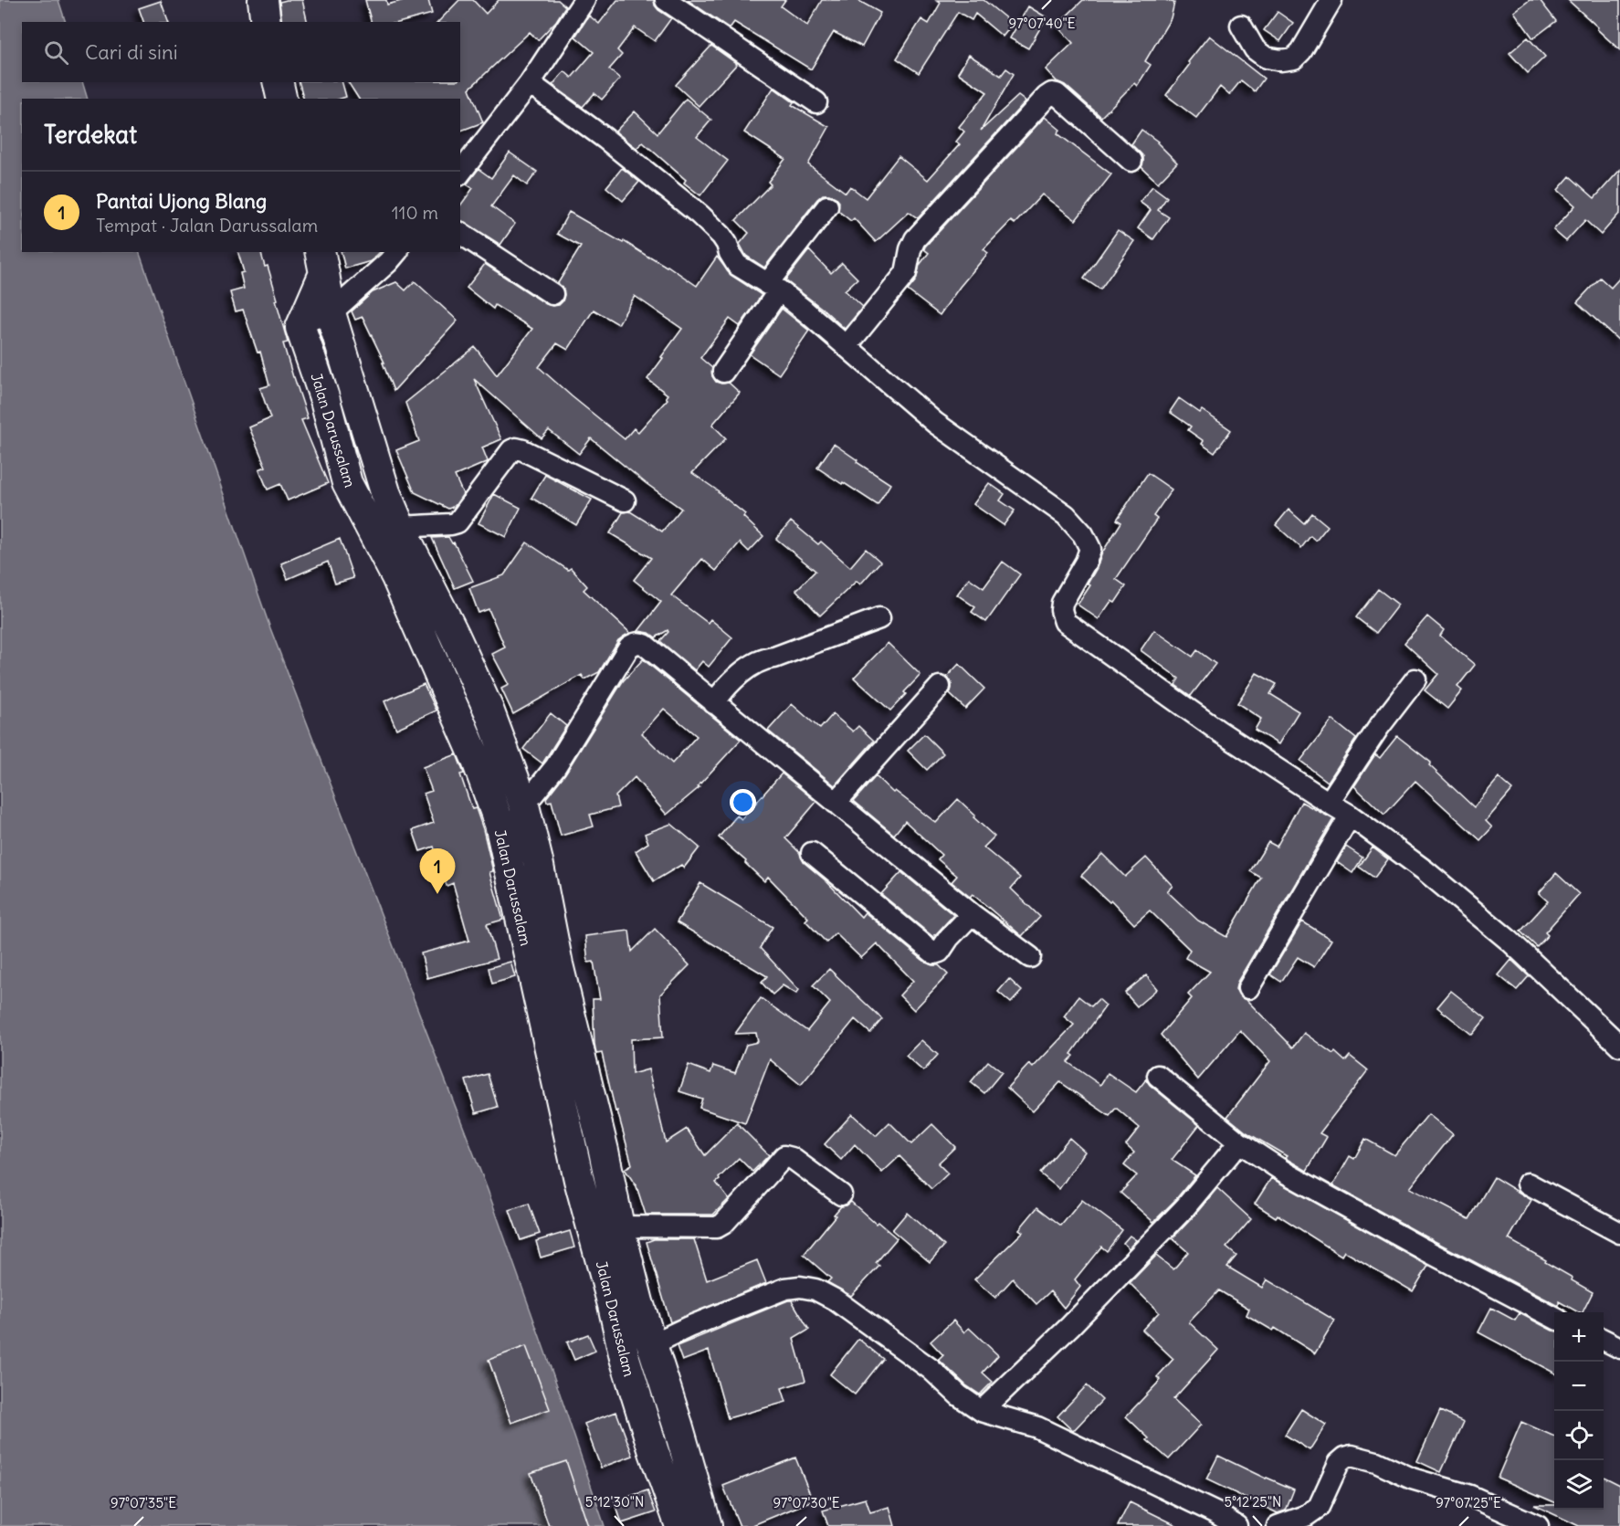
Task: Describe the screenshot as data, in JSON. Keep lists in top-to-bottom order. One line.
{"streets":{"street":["Jalan Darussalam"]},"page":{"search":"Cari di sini","heading":"Terdekat","list":[{"mark":"1","name":"Pantai Ujong Blang","note":"Tempat · Jalan Darussalam","value":"110 m"}],"pins":"1","map_buttons":["+","−"]},"coordinates":["97°07'40\"E","5°12'30\"N","5°12'25\"N","97°07'35\"E","97°07'30\"E","97°07'25\"E"]}
